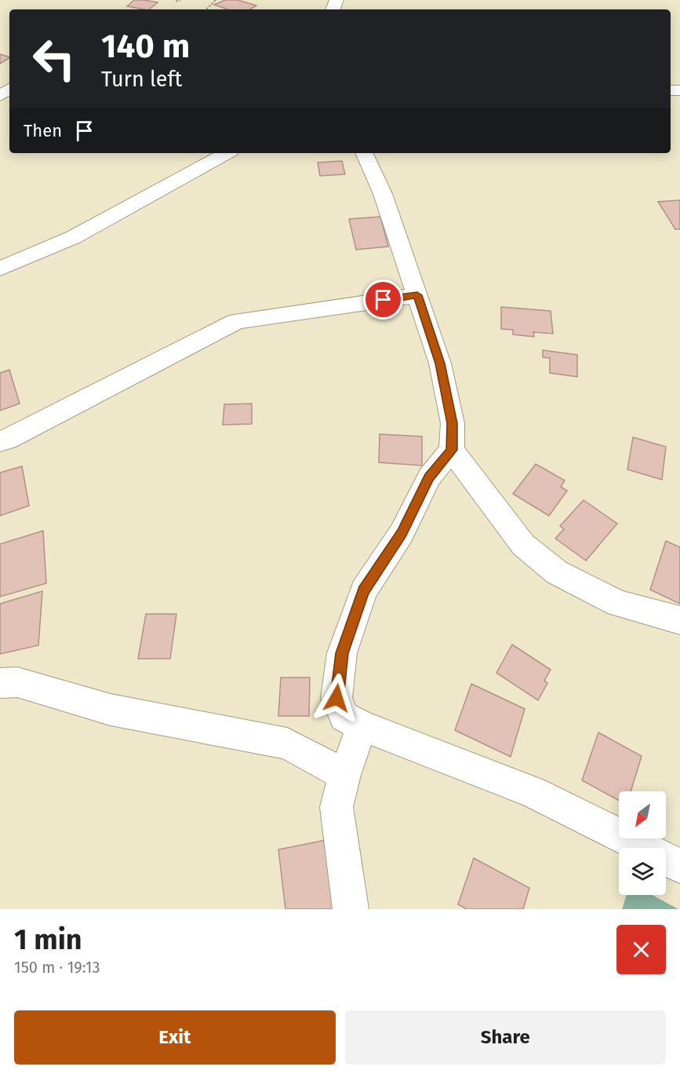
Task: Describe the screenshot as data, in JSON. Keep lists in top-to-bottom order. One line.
{"north":"bottom left","page":{"turn":["140 m","Turn left"],"then":"Then","heading":["1 min","150 m · 19:13"],"buttons":["Exit","Share"]}}
